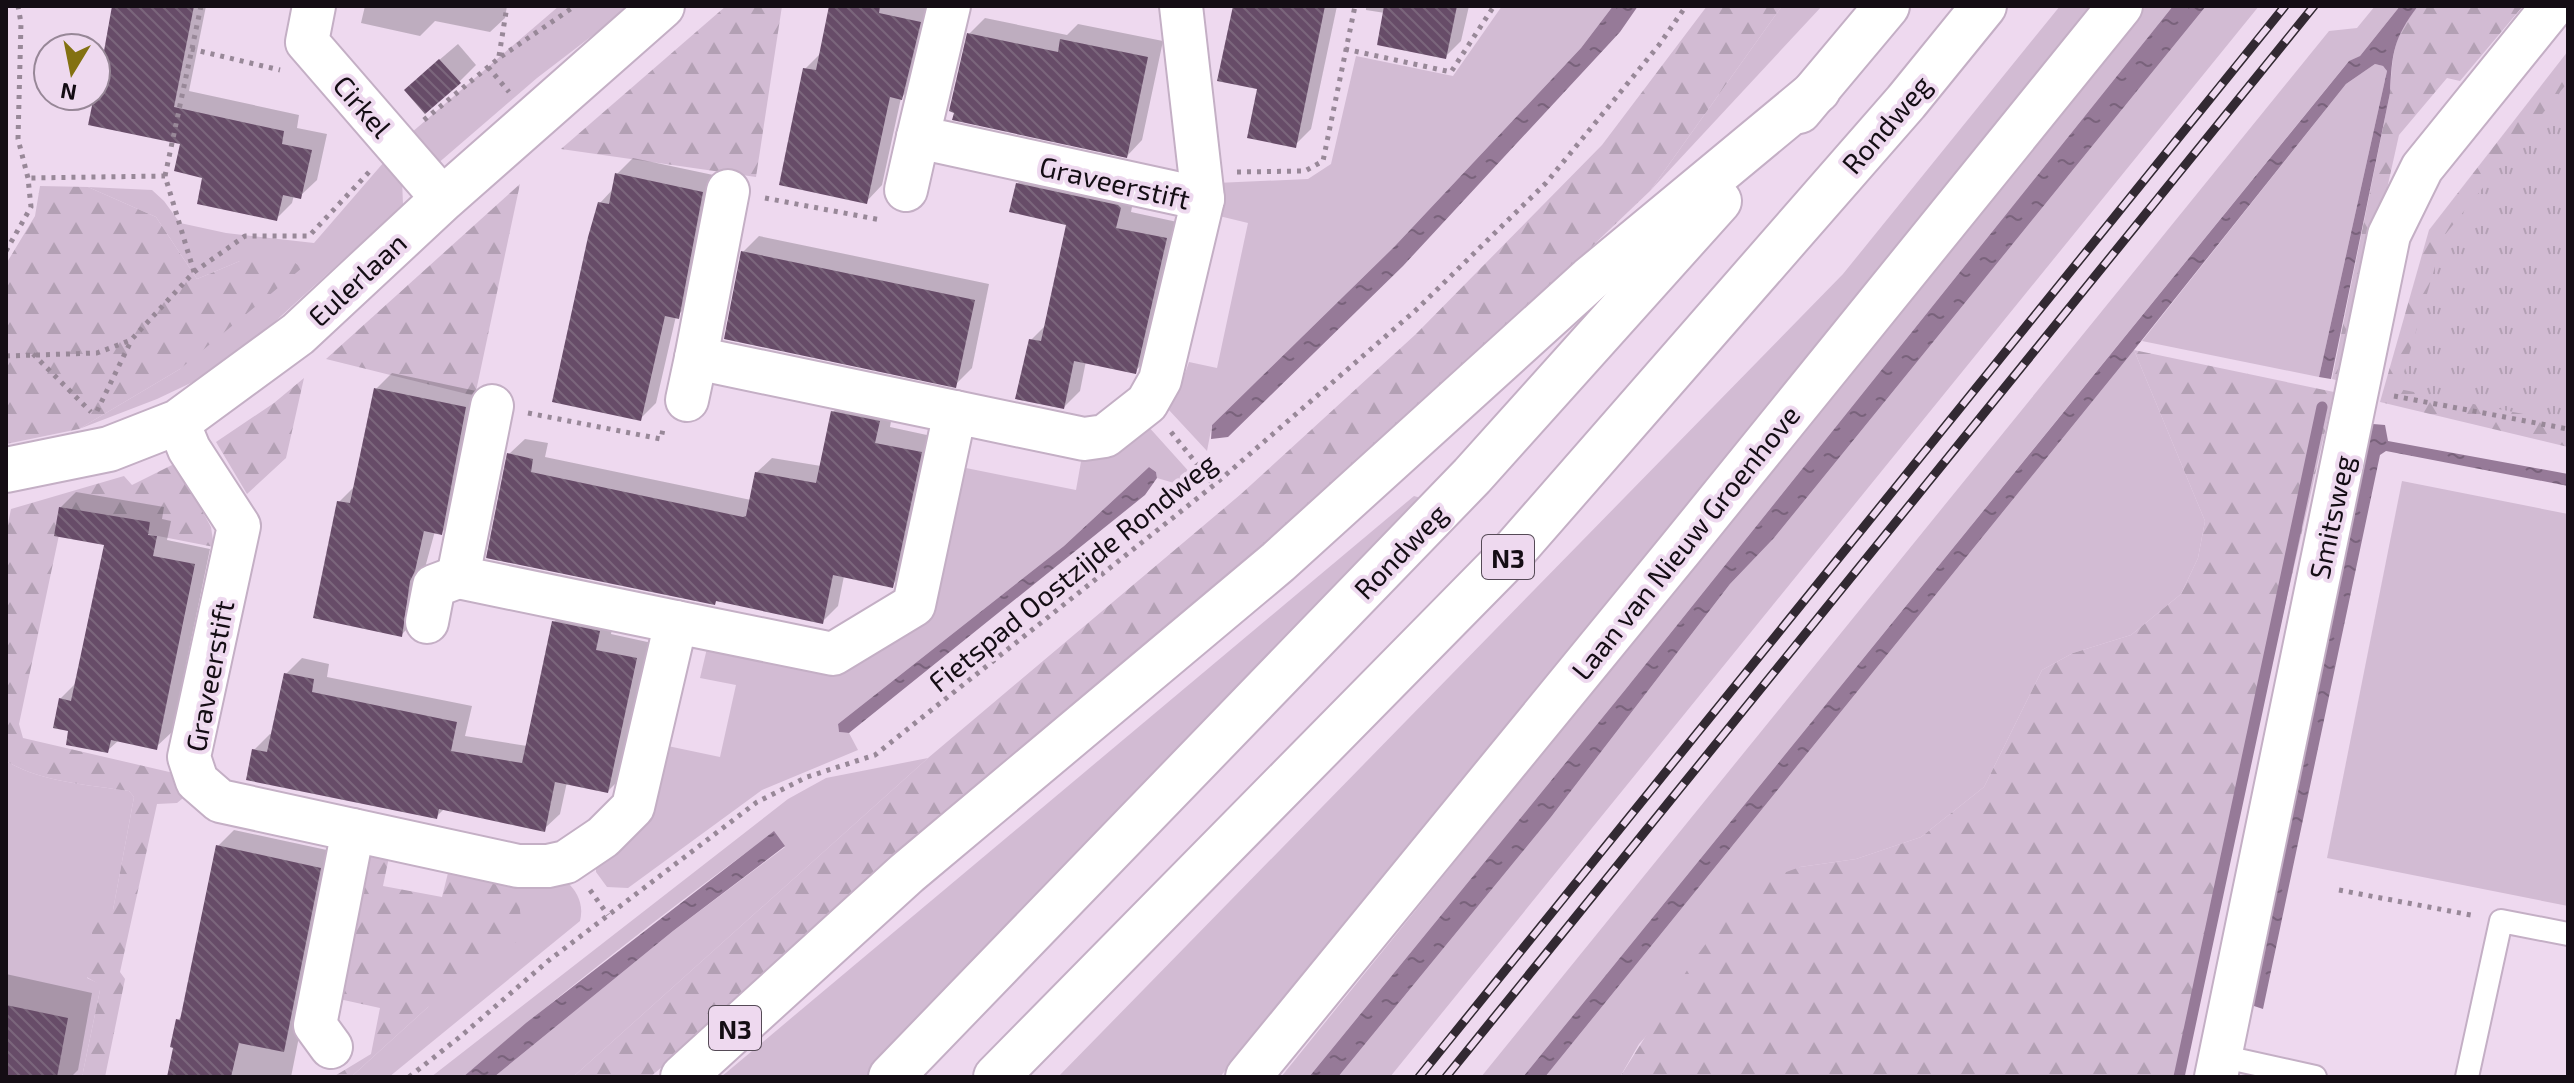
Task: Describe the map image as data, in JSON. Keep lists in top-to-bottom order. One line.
{"streets":{"main road":["Rondweg","Eulerlaan","Laan van Nieuw Groenhove","N3"],"street":["Cirkel","Graveerstift","Smitsweg"],"path":["Fietspad Oostzijde Rondweg"]},"crossings":[["Cirkel","Eulerlaan"],["Rondweg","N3"],["Graveerstift","Eulerlaan"]],"north":"bottom"}
